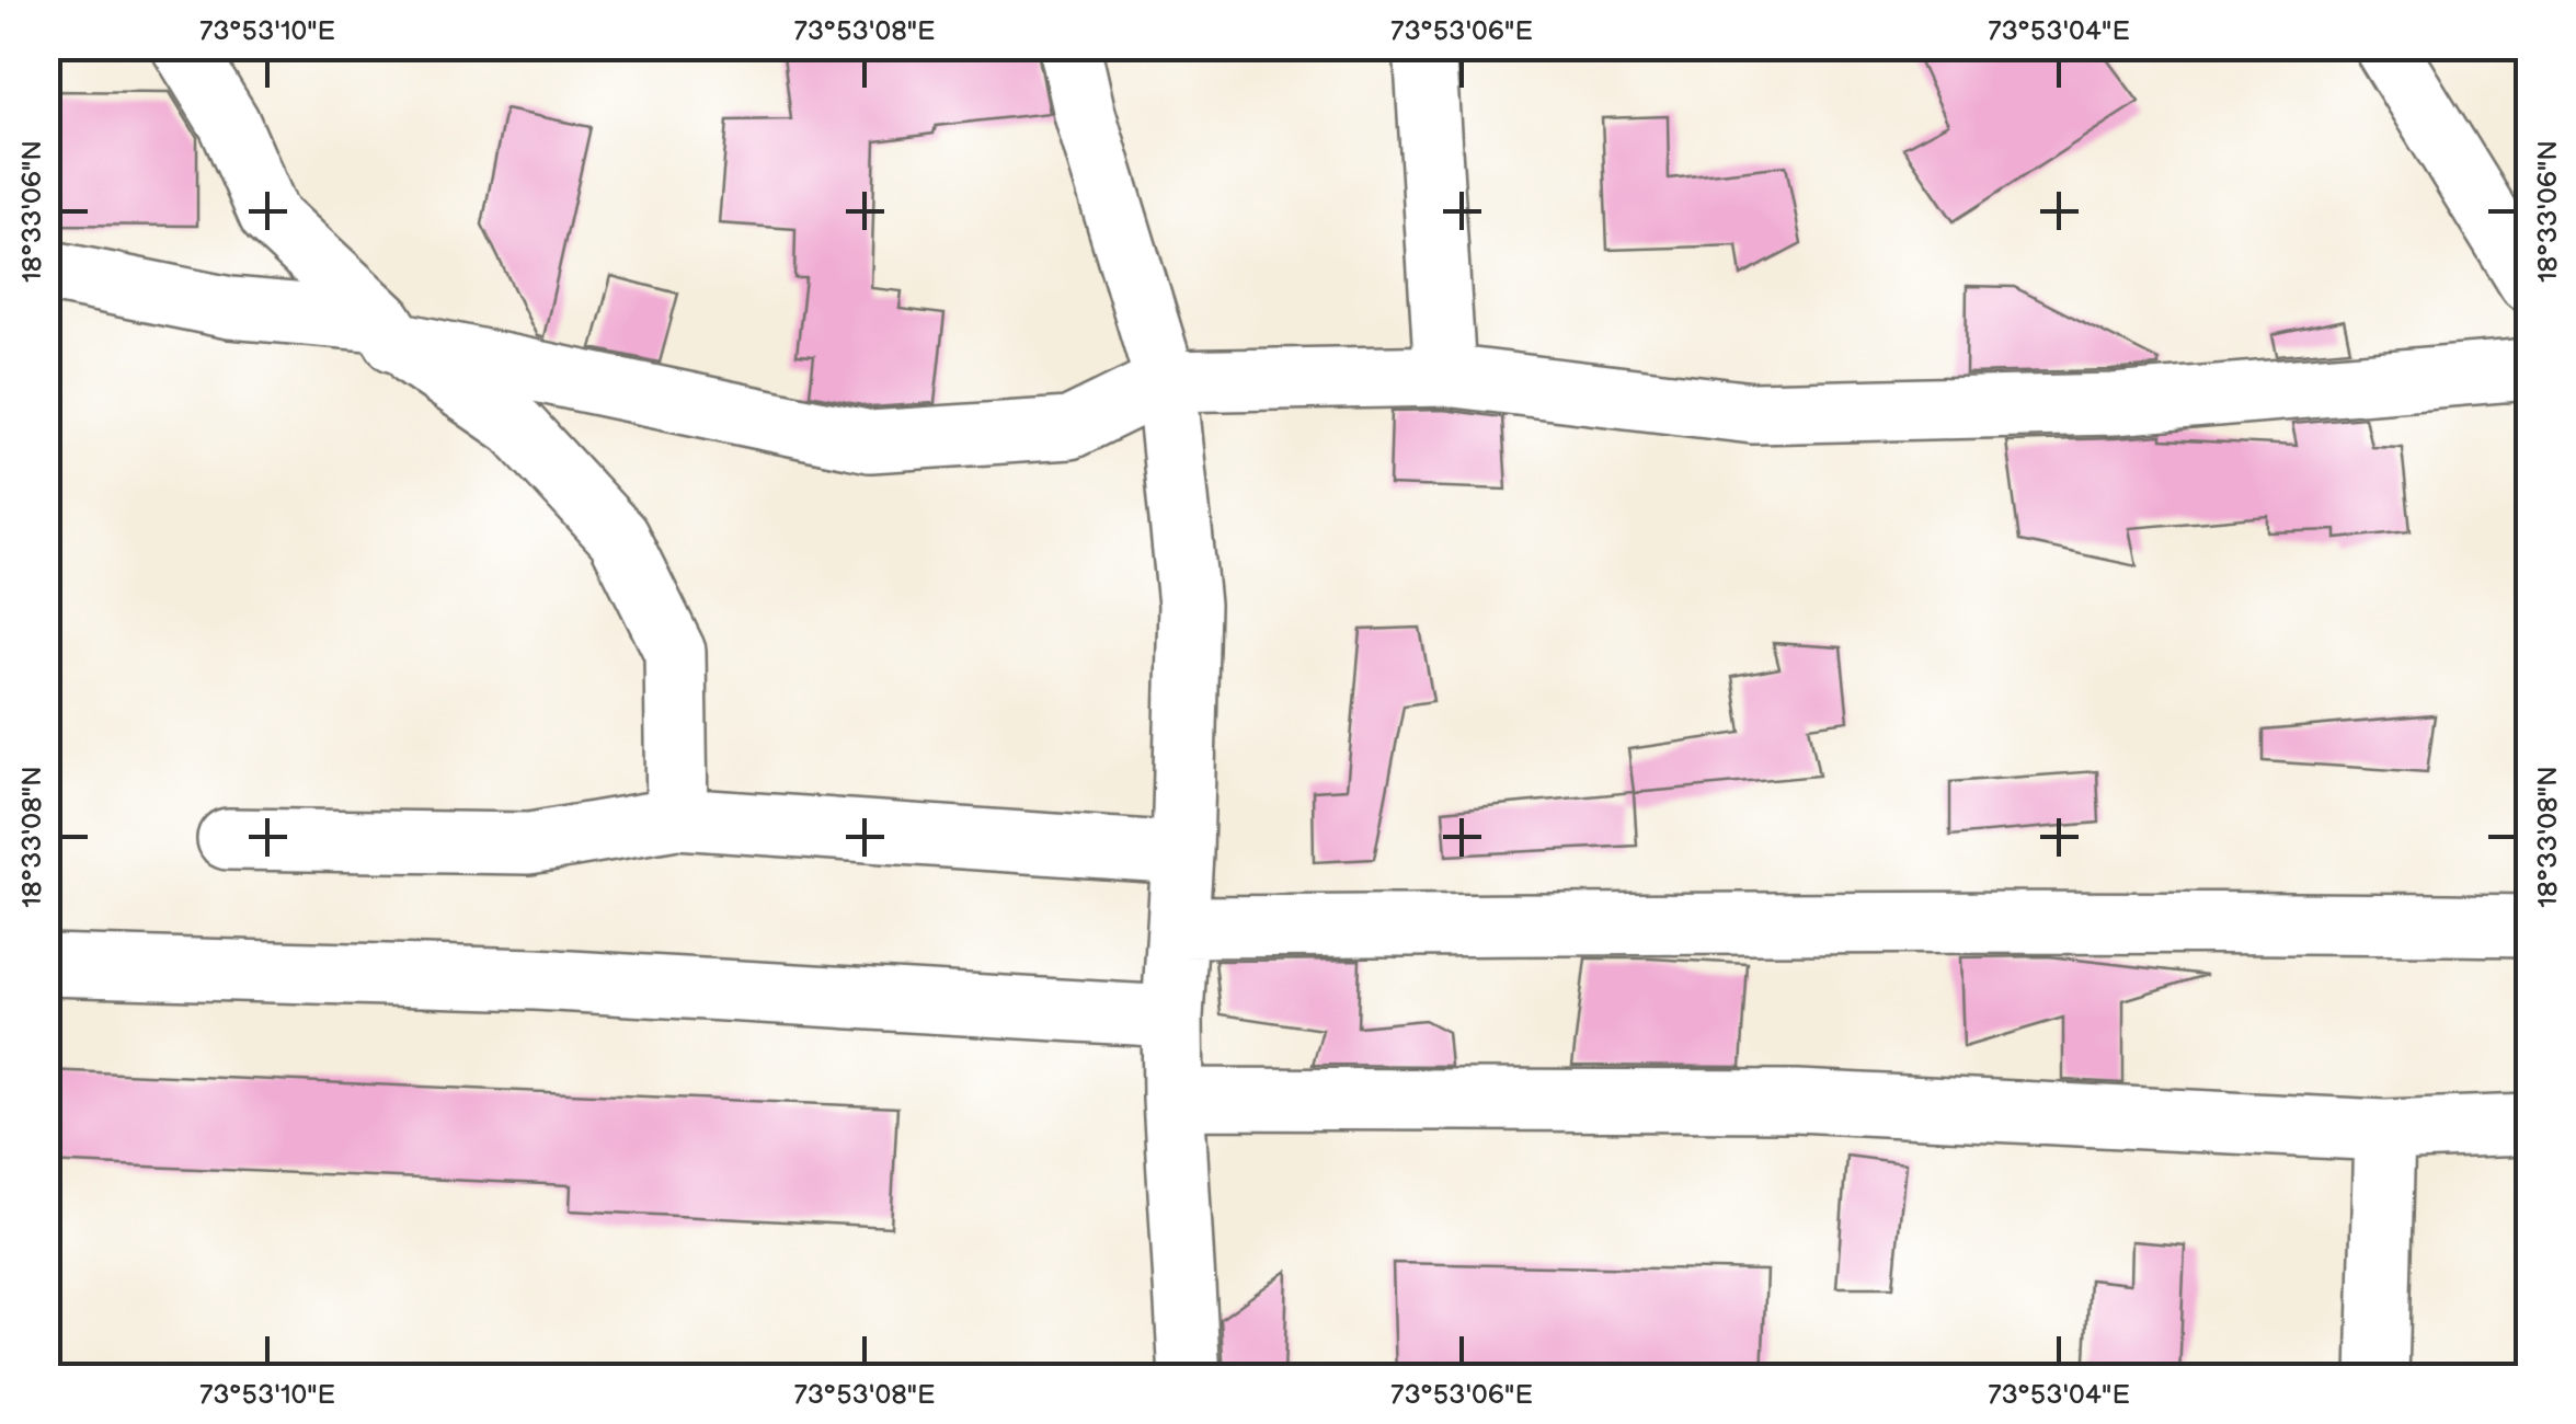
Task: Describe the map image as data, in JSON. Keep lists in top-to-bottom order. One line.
{"coordinates":["73°53'10\"E","73°53'08\"E","73°53'06\"E","73°53'04\"E","18°33'06\"N","18°33'08\"N"]}
